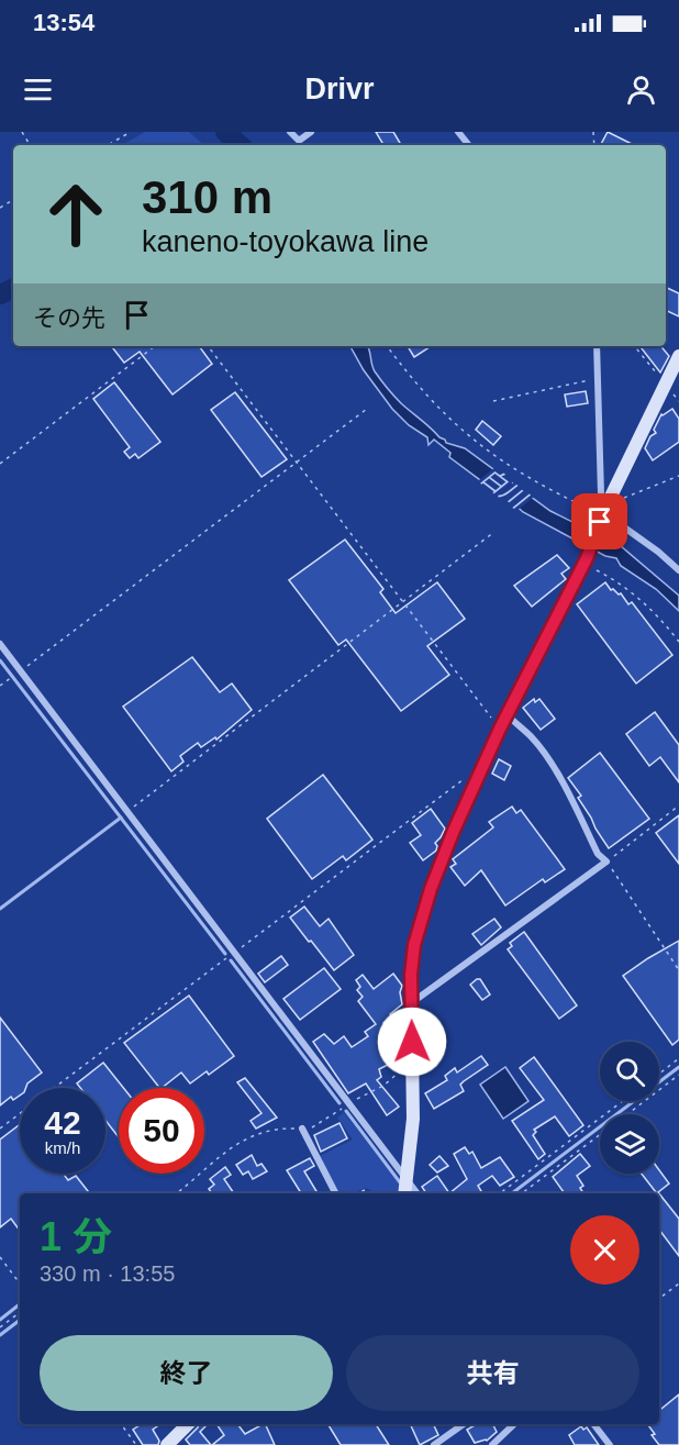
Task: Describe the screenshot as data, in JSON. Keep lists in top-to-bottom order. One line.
{"water":["白川"],"page":{"status":"13:54","header":"Drivr","turn":["310 m","kaneno-toyokawa line"],"then":"その先","speed":"42 km/h","limit":"50","heading":["1 分","330 m · 13:55"],"buttons":["終了","共有"]}}
